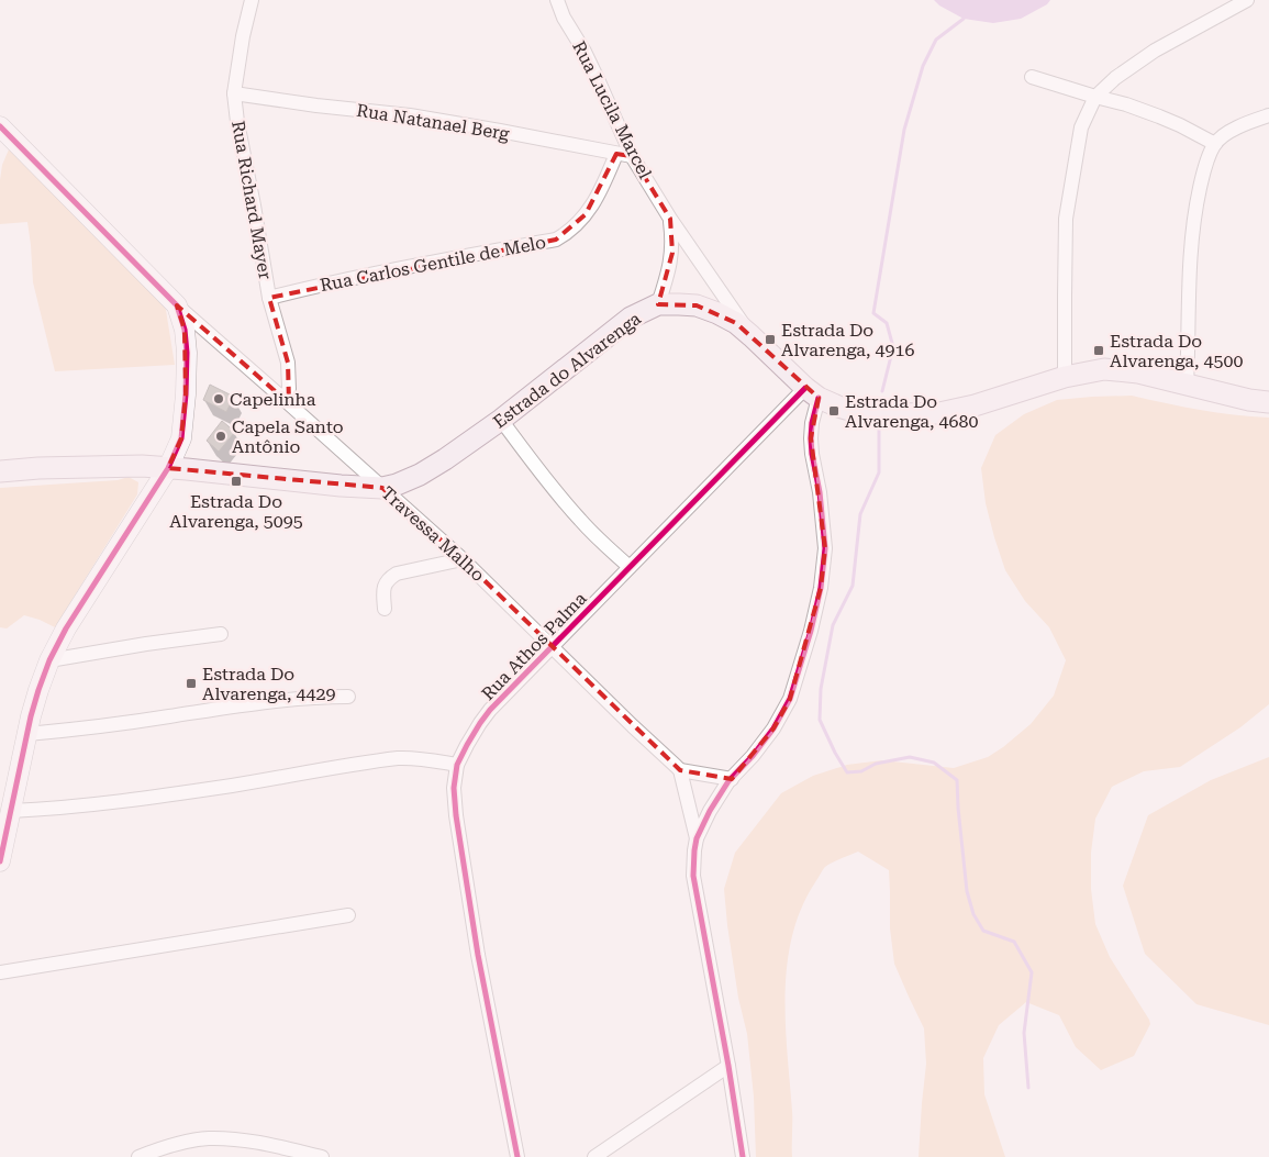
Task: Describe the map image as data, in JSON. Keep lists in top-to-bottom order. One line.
{"streets":{"main road":["Estrada do Alvarenga"],"street":["Rua Lucila Marcel","Rua Natanael Berg","Rua Richard Mayer","Rua Carlos Gentile de Melo","Travessa Malho","Rua Athos Palma"]},"crossings":[["Rua Lucila Marcel","Rua Natanael Berg"],["Rua Lucila Marcel","Estrada do Alvarenga"],["Rua Natanael Berg","Rua Richard Mayer"],["Rua Natanael Berg","Rua Carlos Gentile de Melo"],["Rua Richard Mayer","Rua Carlos Gentile de Melo"],["Rua Richard Mayer","Travessa Malho"],["Estrada do Alvarenga","Travessa Malho"],["Estrada do Alvarenga","Rua Athos Palma"],["Travessa Malho","Rua Athos Palma"]],"places":{"transit":["Estrada Do Alvarenga, 4916","Estrada Do Alvarenga, 4500","Estrada Do Alvarenga, 4680","Estrada Do Alvarenga, 5095","Estrada Do Alvarenga, 4429"],"other":["Capelinha","Capela Santo Antônio"]}}
